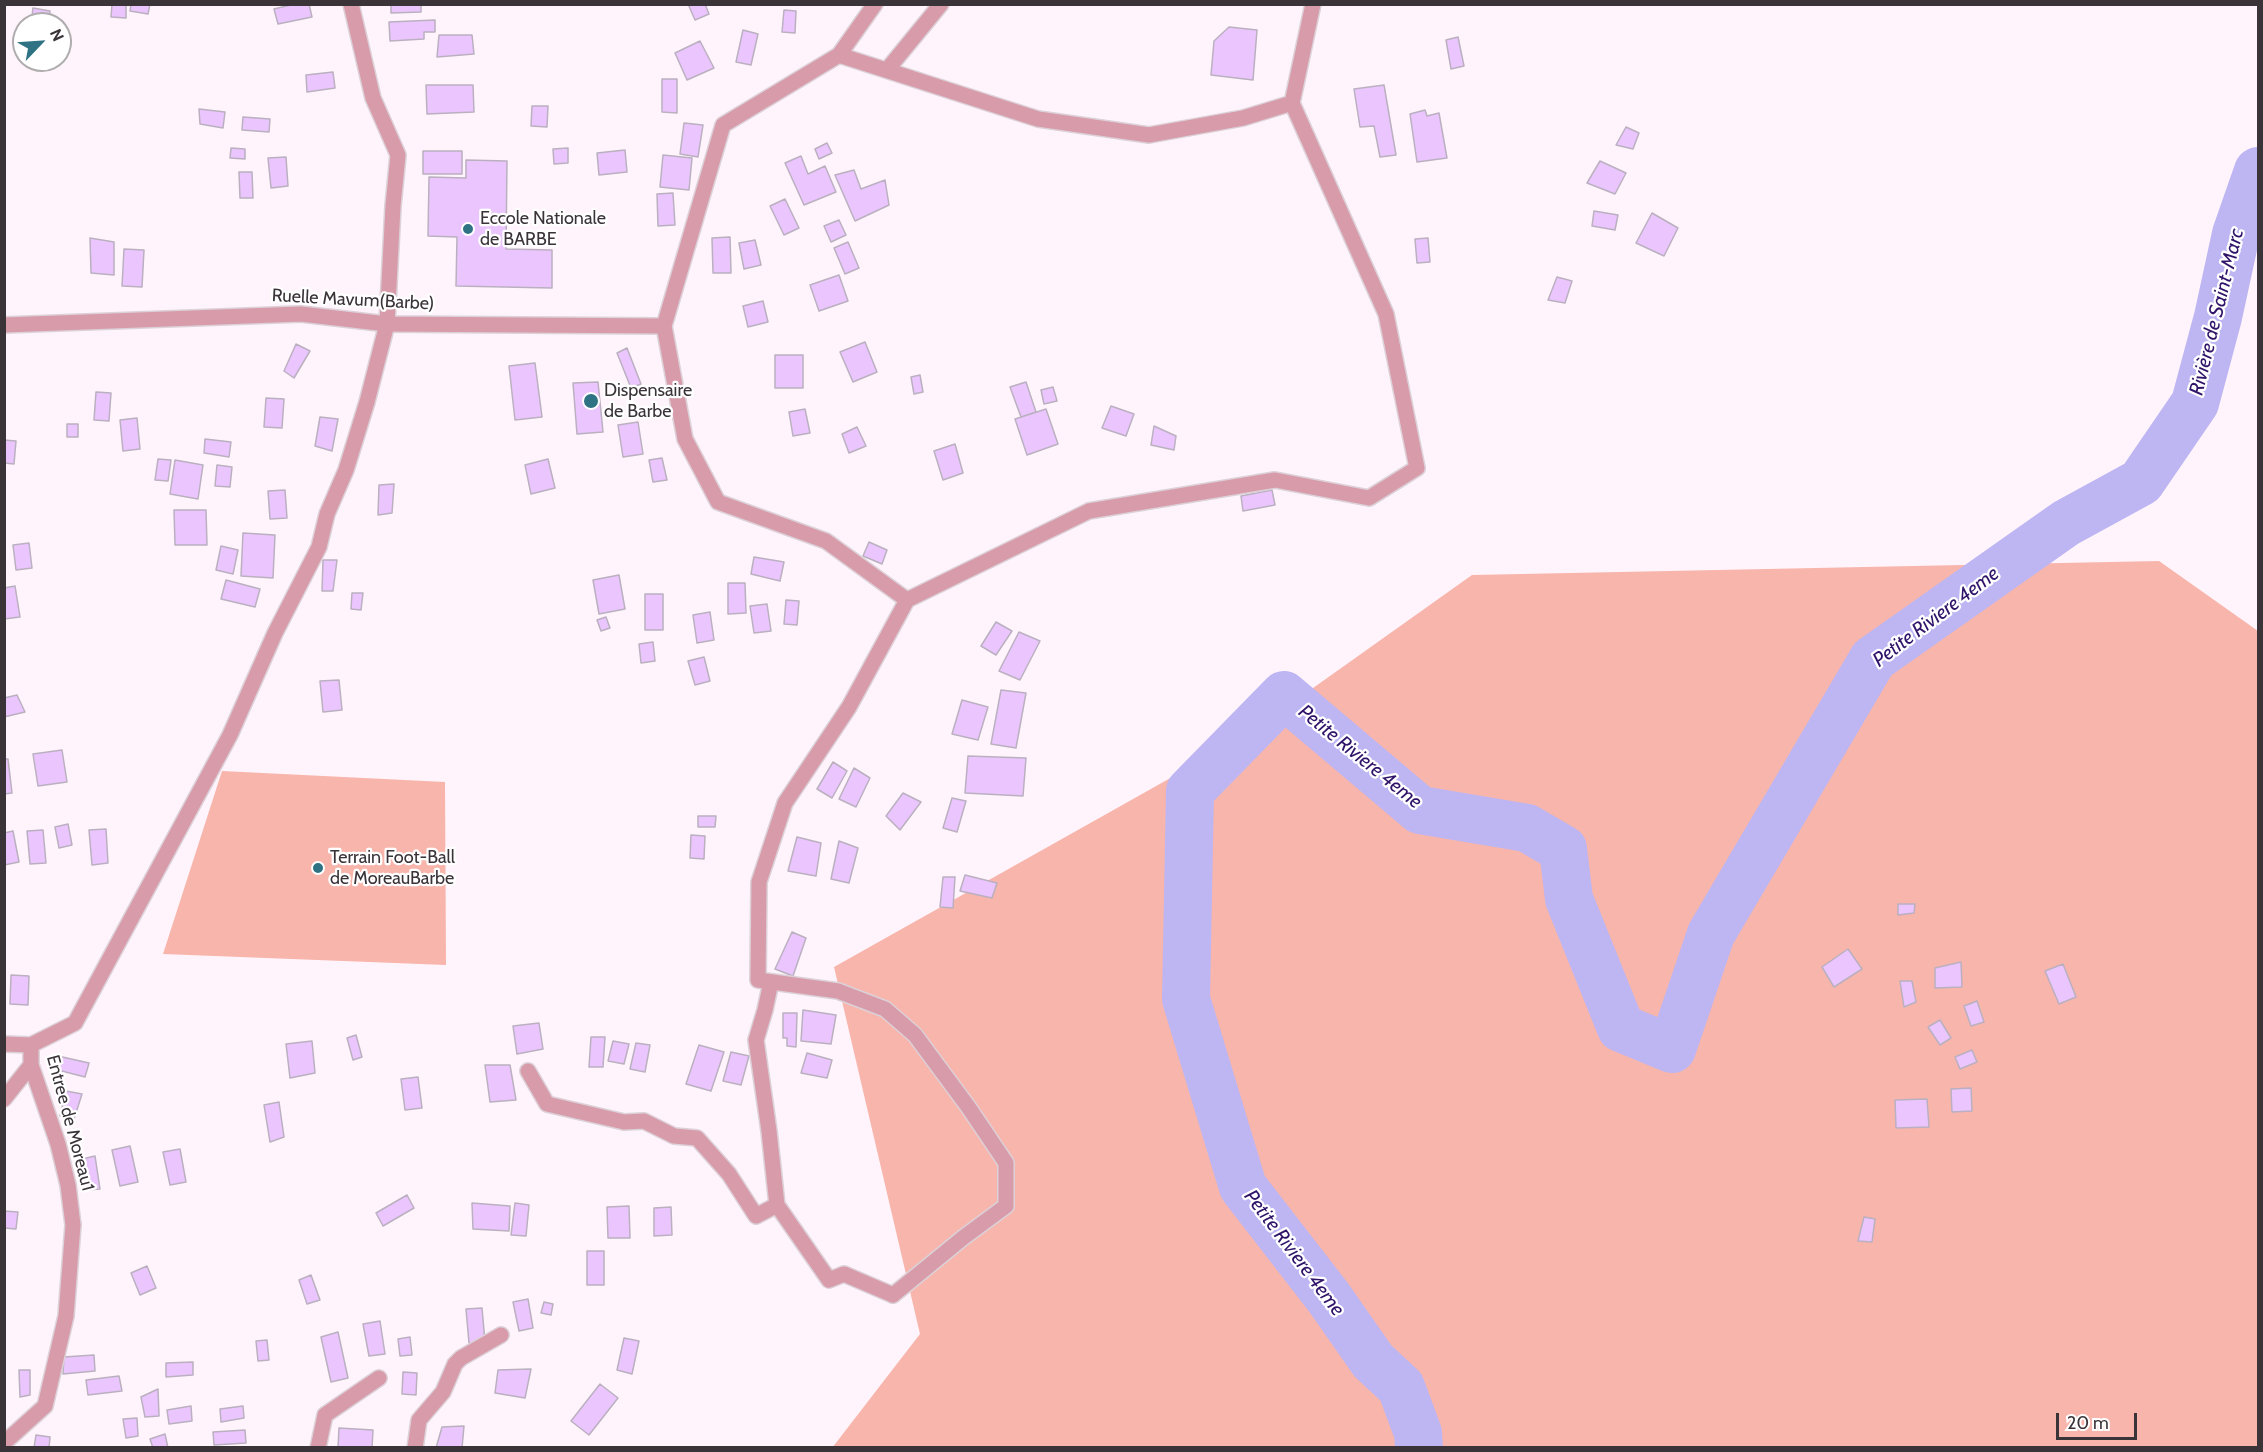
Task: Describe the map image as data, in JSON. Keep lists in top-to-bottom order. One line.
{"streets":{"street":["Ruelle Mavum(Barbe)","Entree de Moreau1"]},"water":["Rivière de Saint-Marc","Petite Riviere 4eme"],"places":["Eccole Nationale de BARBE","Dispensaire de Barbe","Terrain Foot-Ball de MoreauBarbe"],"scale_bar":"20 m","north":"top right"}
